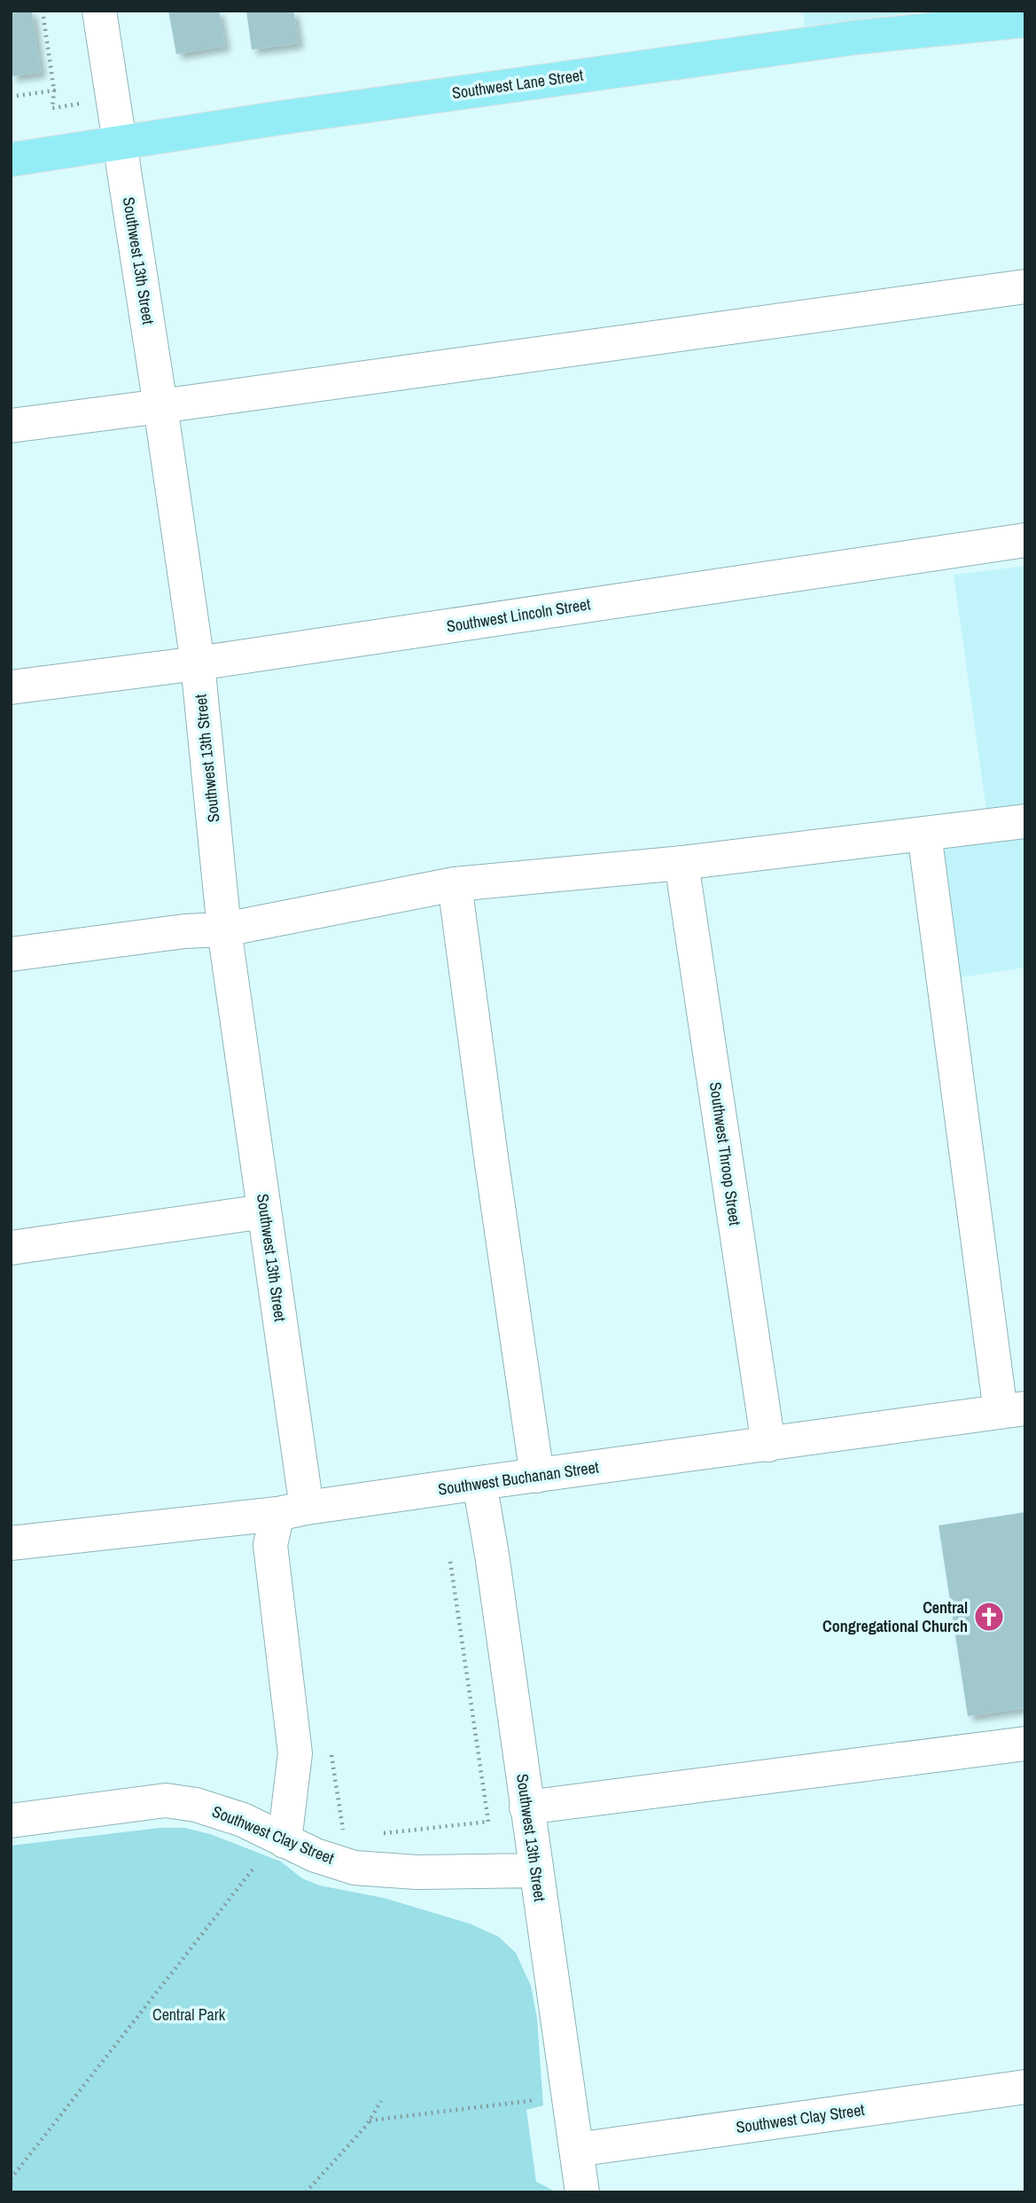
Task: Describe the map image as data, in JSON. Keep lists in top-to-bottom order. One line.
{"streets":{"main road":["Southwest Lane Street"],"street":["Southwest 13th Street","Southwest Lincoln Street","Southwest Throop Street","Southwest Buchanan Street","Southwest Clay Street"]},"crossings":[["Southwest Lane Street","Southwest 13th Street"],["Southwest 13th Street","Southwest Lincoln Street"],["Southwest 13th Street","Southwest Buchanan Street"],["Southwest 13th Street","Southwest Clay Street"],["Southwest Throop Street","Southwest Buchanan Street"]],"parks":["Central Park"],"places":{"church":["Central Congregational Church"]}}
